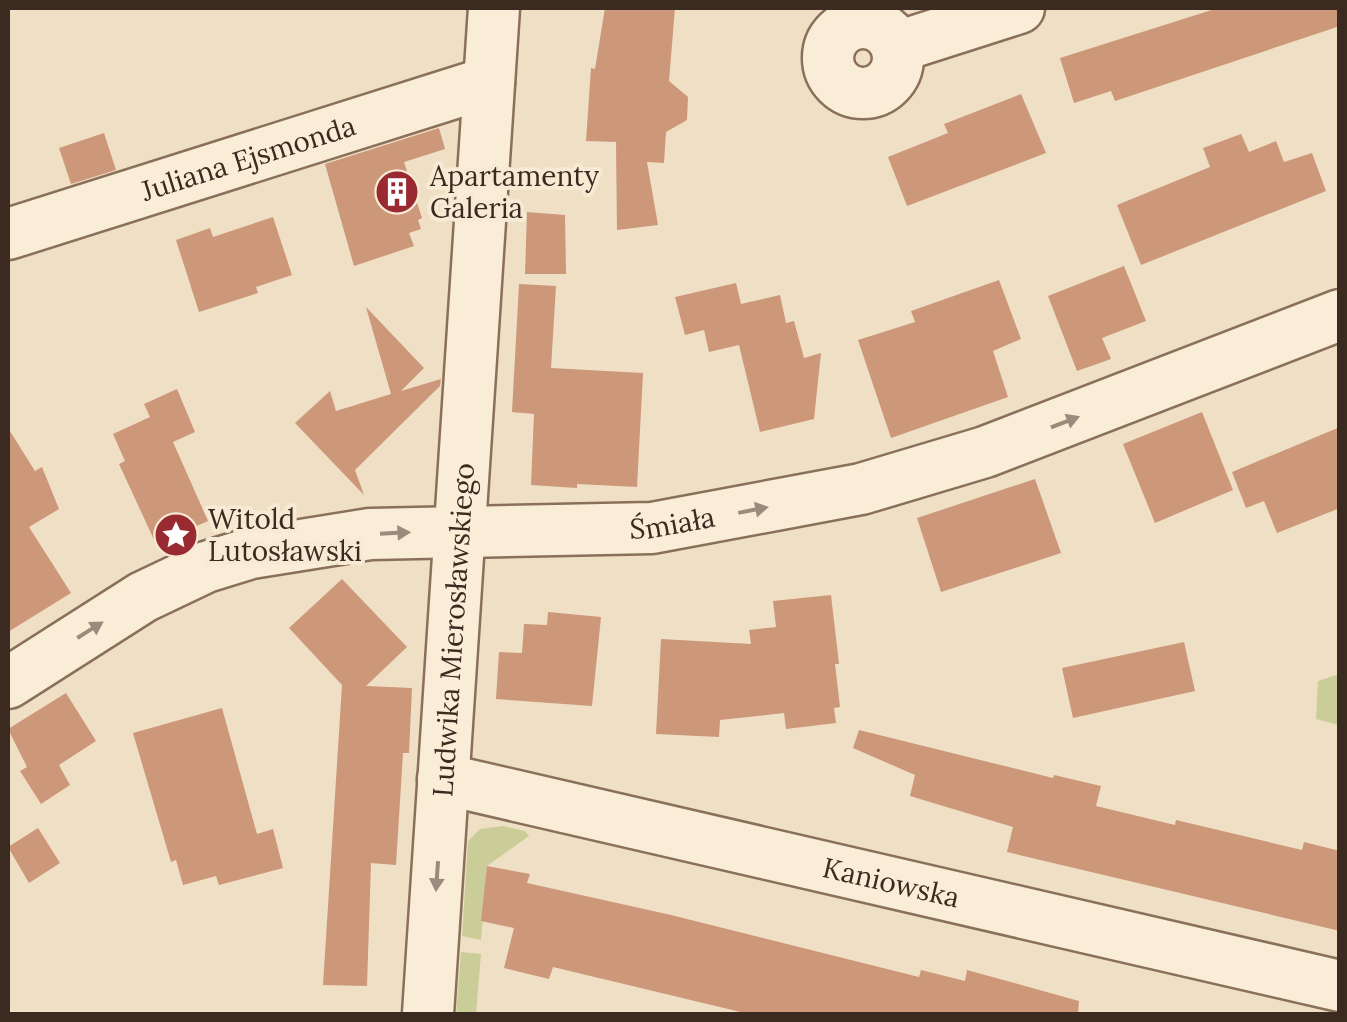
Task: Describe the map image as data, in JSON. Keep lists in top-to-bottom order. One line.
{"streets":{"street":["Juliana Ejsmonda","Śmiała","Ludwika Mierosławskiego","Kaniowska"]},"crossings":[["Juliana Ejsmonda","Ludwika Mierosławskiego"],["Śmiała","Ludwika Mierosławskiego"],["Ludwika Mierosławskiego","Kaniowska"]],"one_way":["Śmiała"],"places":{"building":["Apartamenty Galeria"],"place":["Witold Lutosławski"]}}
